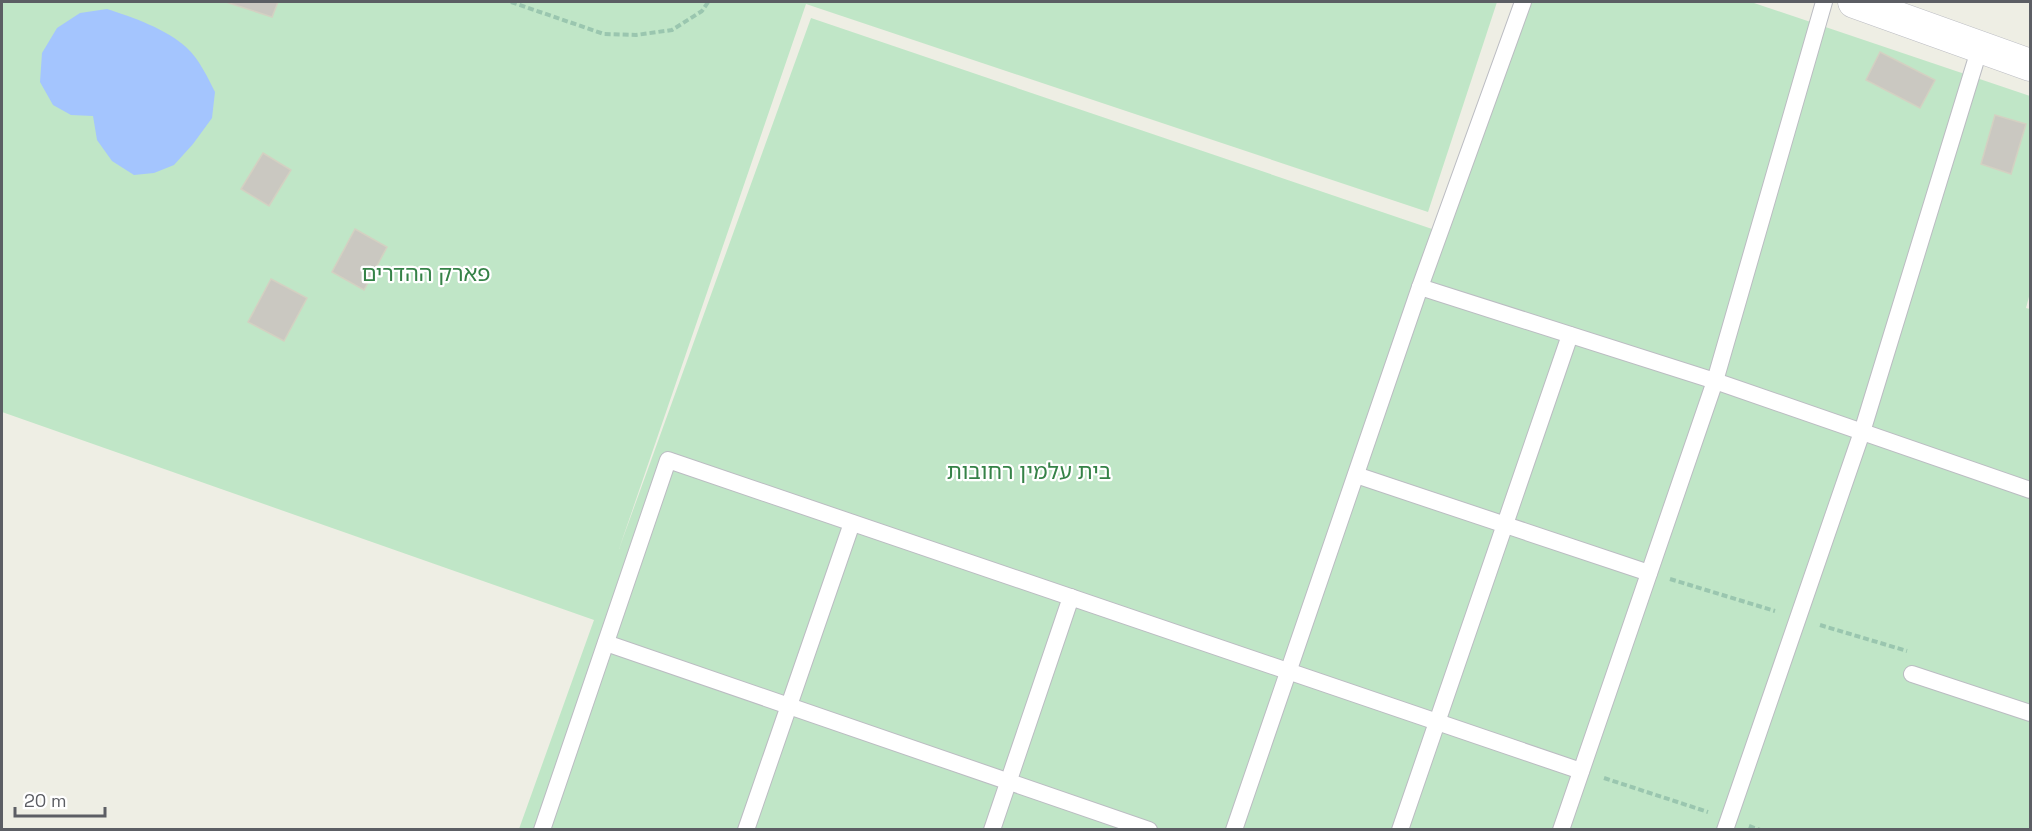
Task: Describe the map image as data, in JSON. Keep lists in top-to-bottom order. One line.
{"parks":["פארק ההדרים","בית עלמין רחובות"],"scale_bar":"20 m"}
